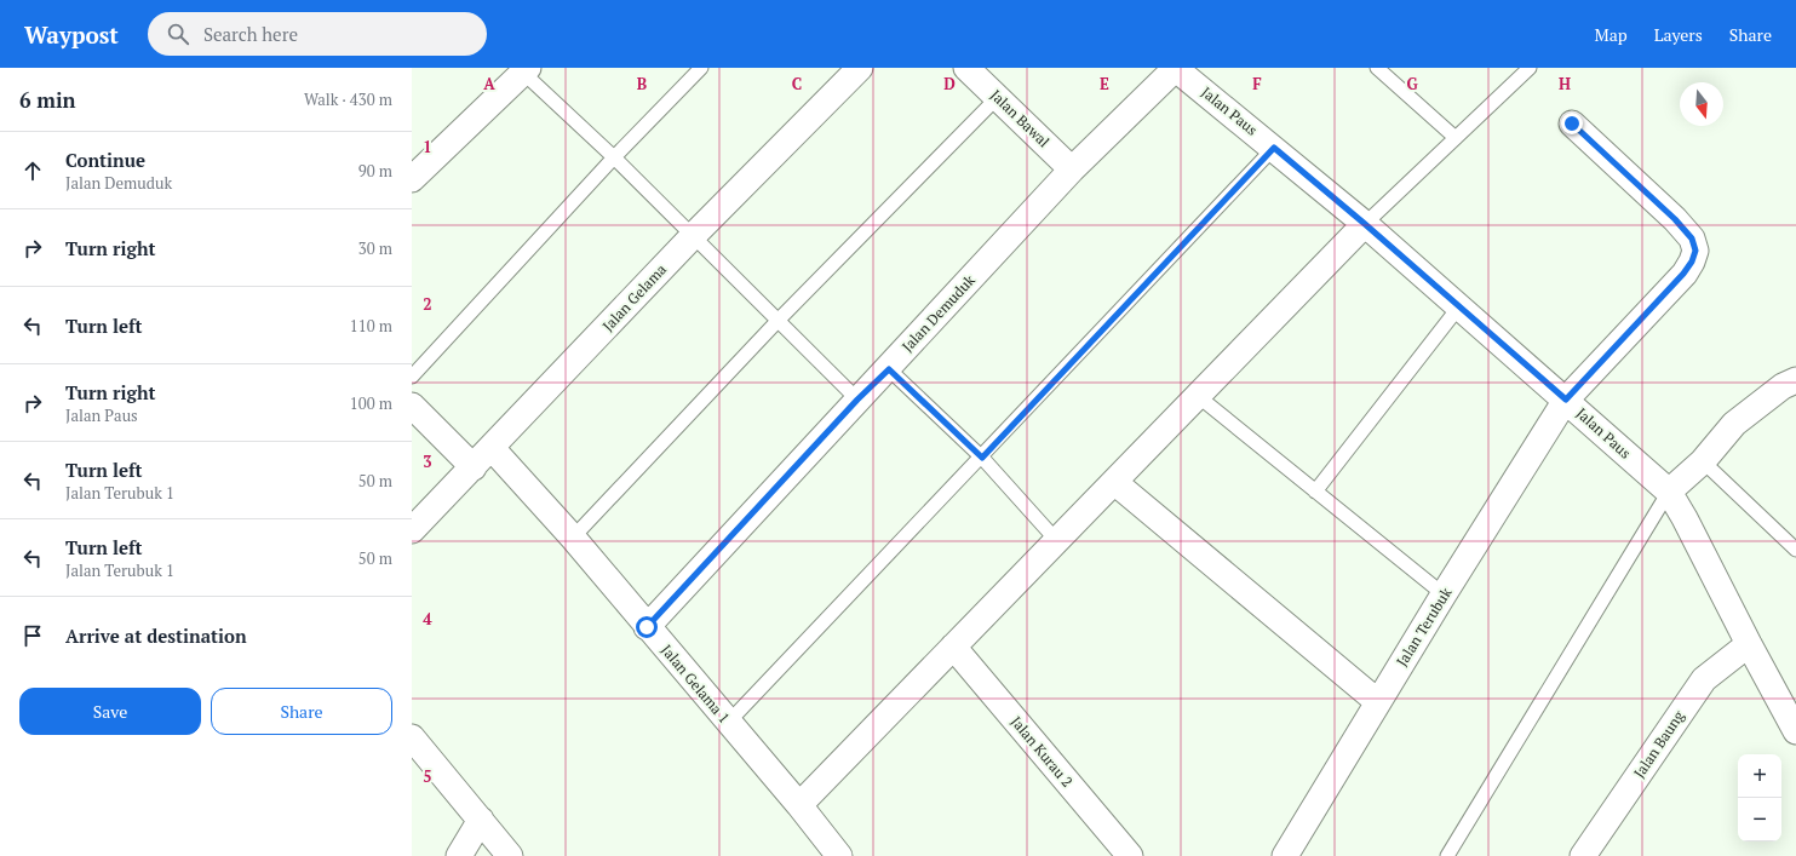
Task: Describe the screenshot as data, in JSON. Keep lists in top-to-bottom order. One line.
{"streets":{"street":["Jalan Paus","Jalan Bawal","Jalan Gelama","Jalan Demuduk","Jalan Terubuk","Jalan Gelama 1","Jalan Baung","Jalan Kurau 2"]},"crossings":[["Jalan Paus","Jalan Demuduk"],["Jalan Paus","Jalan Terubuk"],["Jalan Paus","Jalan Baung"],["Jalan Bawal","Jalan Demuduk"],["Jalan Gelama","Jalan Gelama 1"],["Jalan Demuduk","Jalan Gelama 1"]],"north":"bottom","page":{"header":"Waypost","search":"Search here","nav":["Map","Layers","Share"],"heading":["6 min","Walk · 430 m"],"list":[["Continue","Jalan Demuduk","90 m"],["Turn right","30 m"],["Turn left","110 m"],["Turn right","Jalan Paus","100 m"],["Turn left","Jalan Terubuk 1","50 m"],["Turn left","Jalan Terubuk 1","50 m"],"Arrive at destination"],"buttons":["Save","Share"],"map_buttons":["+","−"]},"grid":{"columns":["A","B","C","D","E","F","G","H"],"rows":["1","2","3","4","5"]}}
